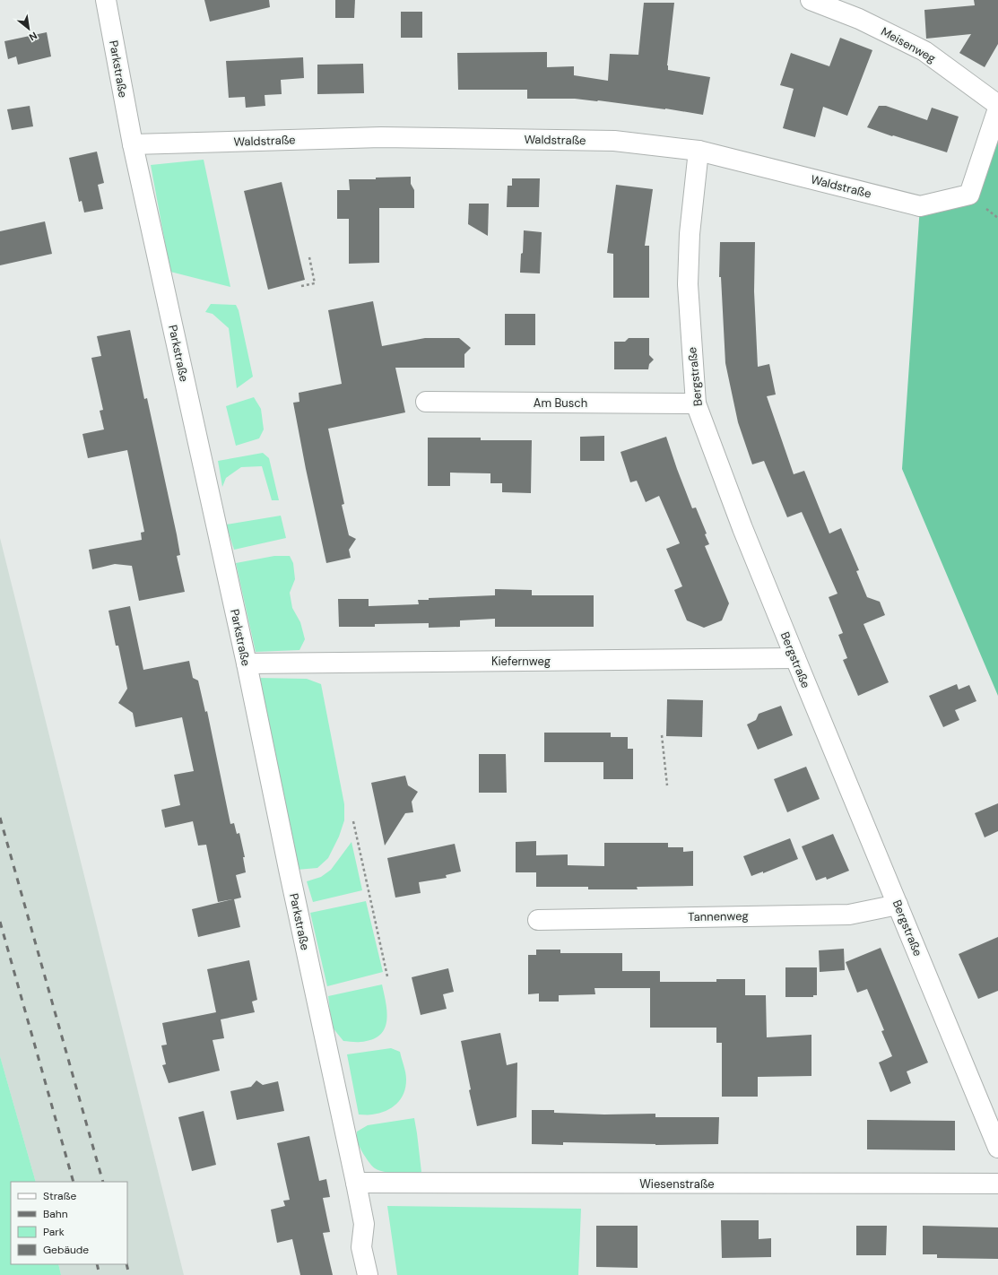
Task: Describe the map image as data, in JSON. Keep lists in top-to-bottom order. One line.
{"streets":{"street":["Meisenweg","Parkstraße","Waldstraße","Bergstraße","Am Busch","Kiefernweg","Tannenweg","Wiesenstraße"]},"crossings":[["Parkstraße","Waldstraße"],["Parkstraße","Kiefernweg"],["Parkstraße","Wiesenstraße"],["Waldstraße","Bergstraße"],["Bergstraße","Am Busch"],["Bergstraße","Kiefernweg"],["Bergstraße","Tannenweg"]],"legend":["Straße","Bahn","Park","Gebäude"],"north":"bottom right"}
